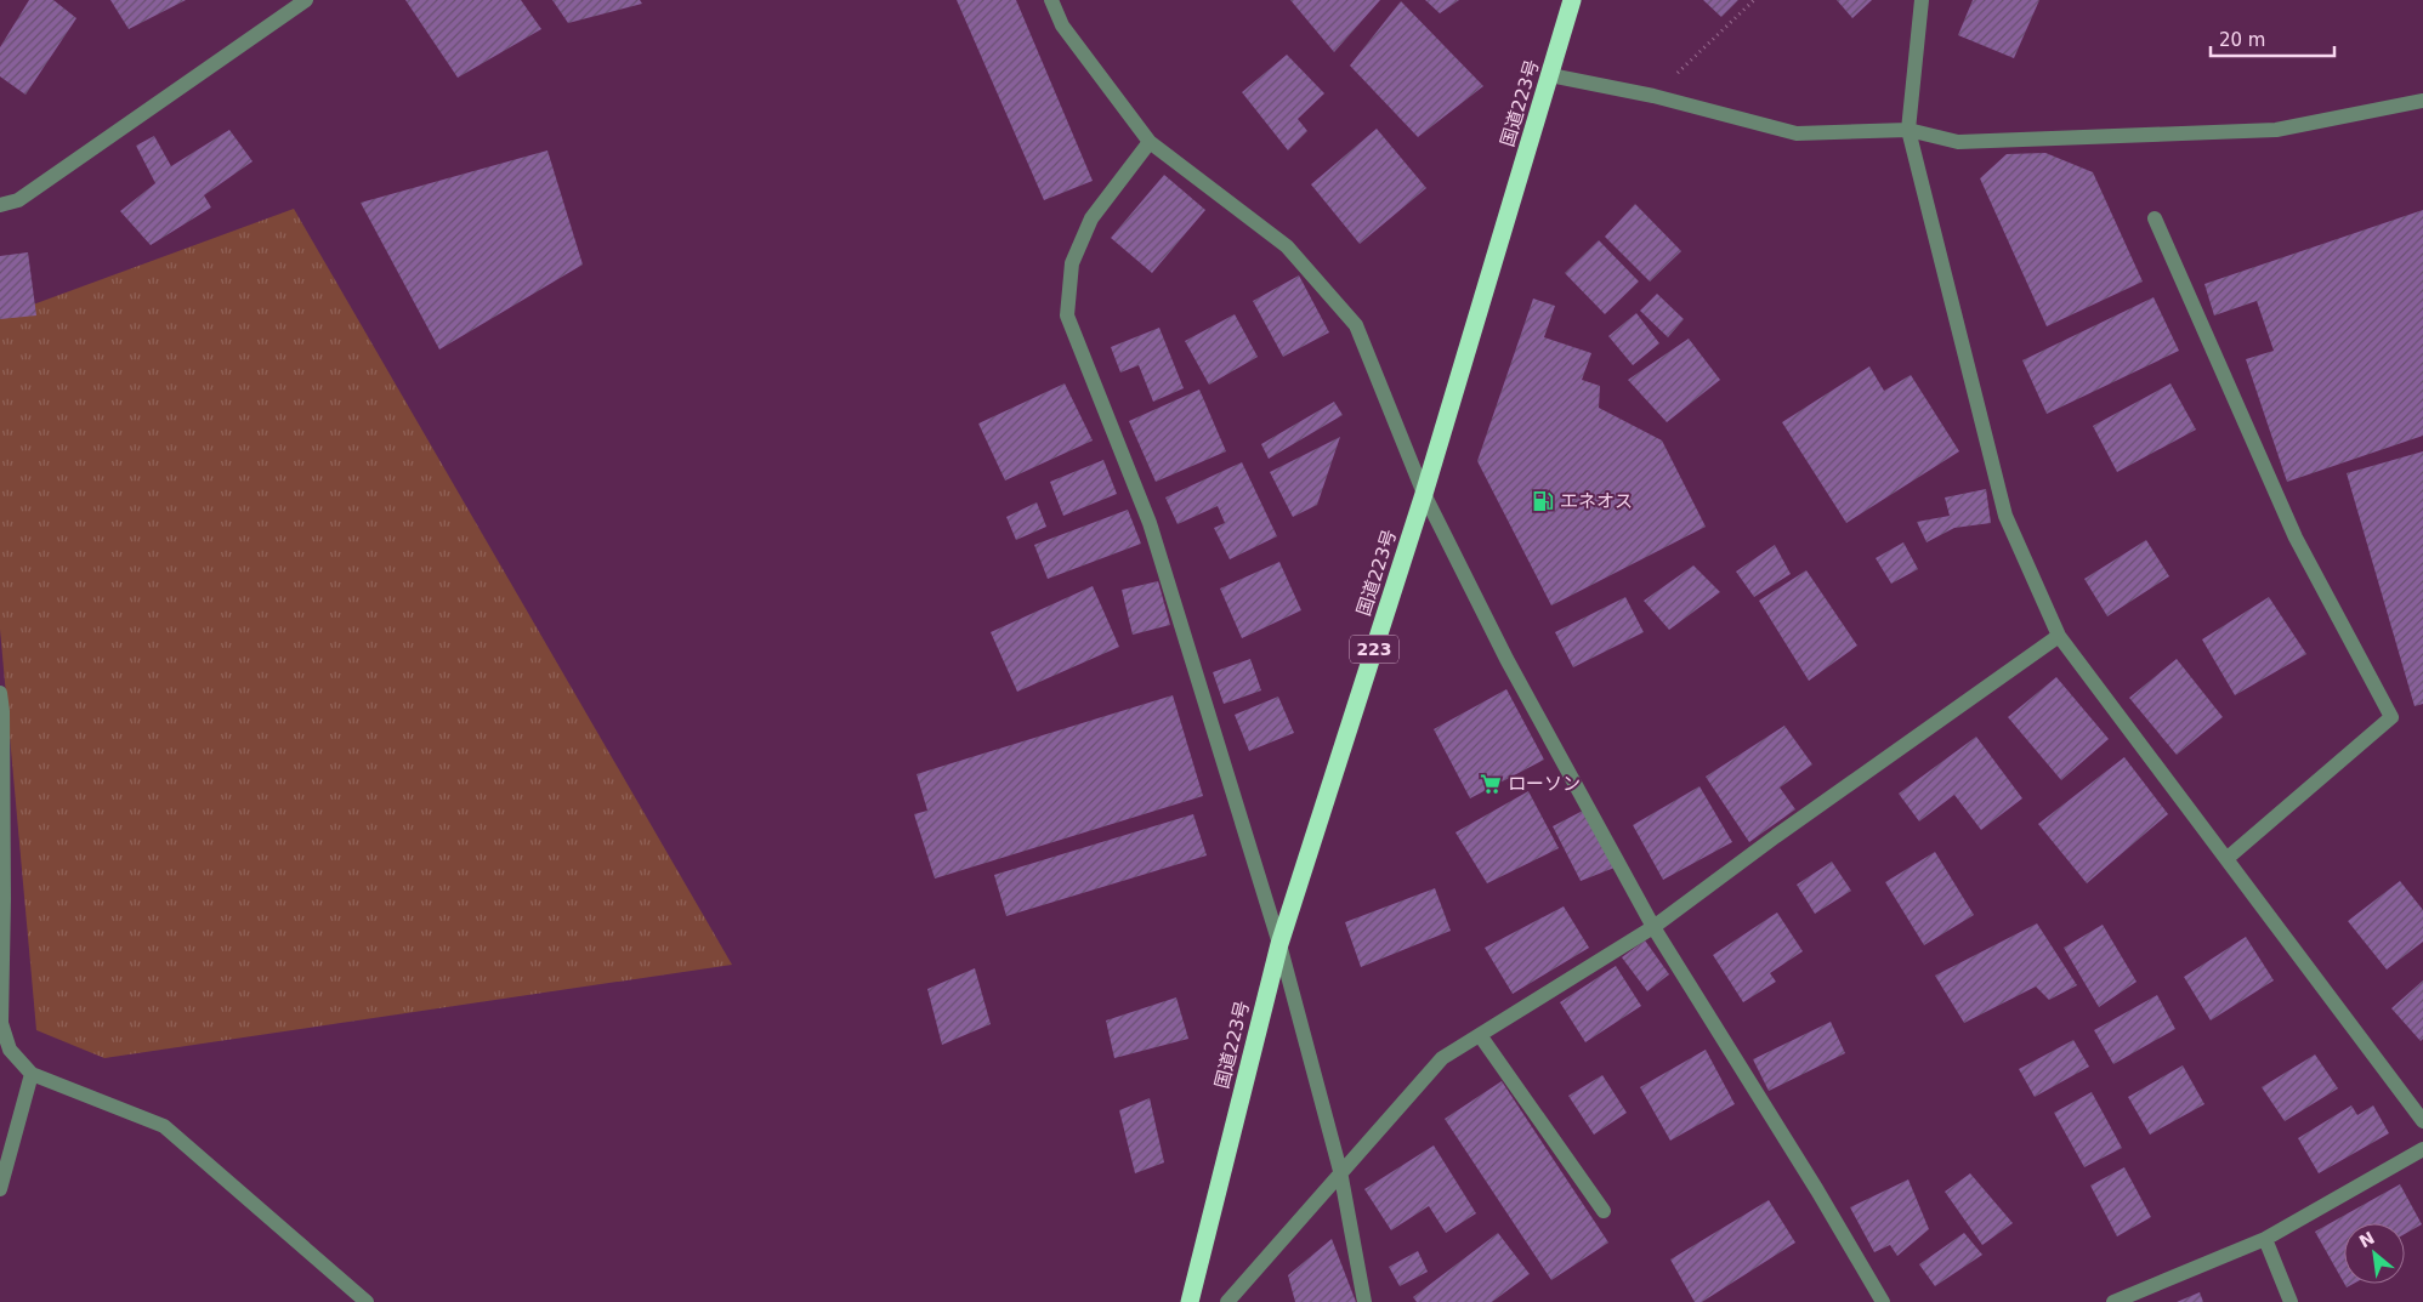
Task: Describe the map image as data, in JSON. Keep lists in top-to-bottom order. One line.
{"streets":{"highway":["国道223号","223"]},"places":{"fuel station":["エネオス"],"supermarket":["ローソン"]},"scale_bar":"20 m","north":"top left"}
